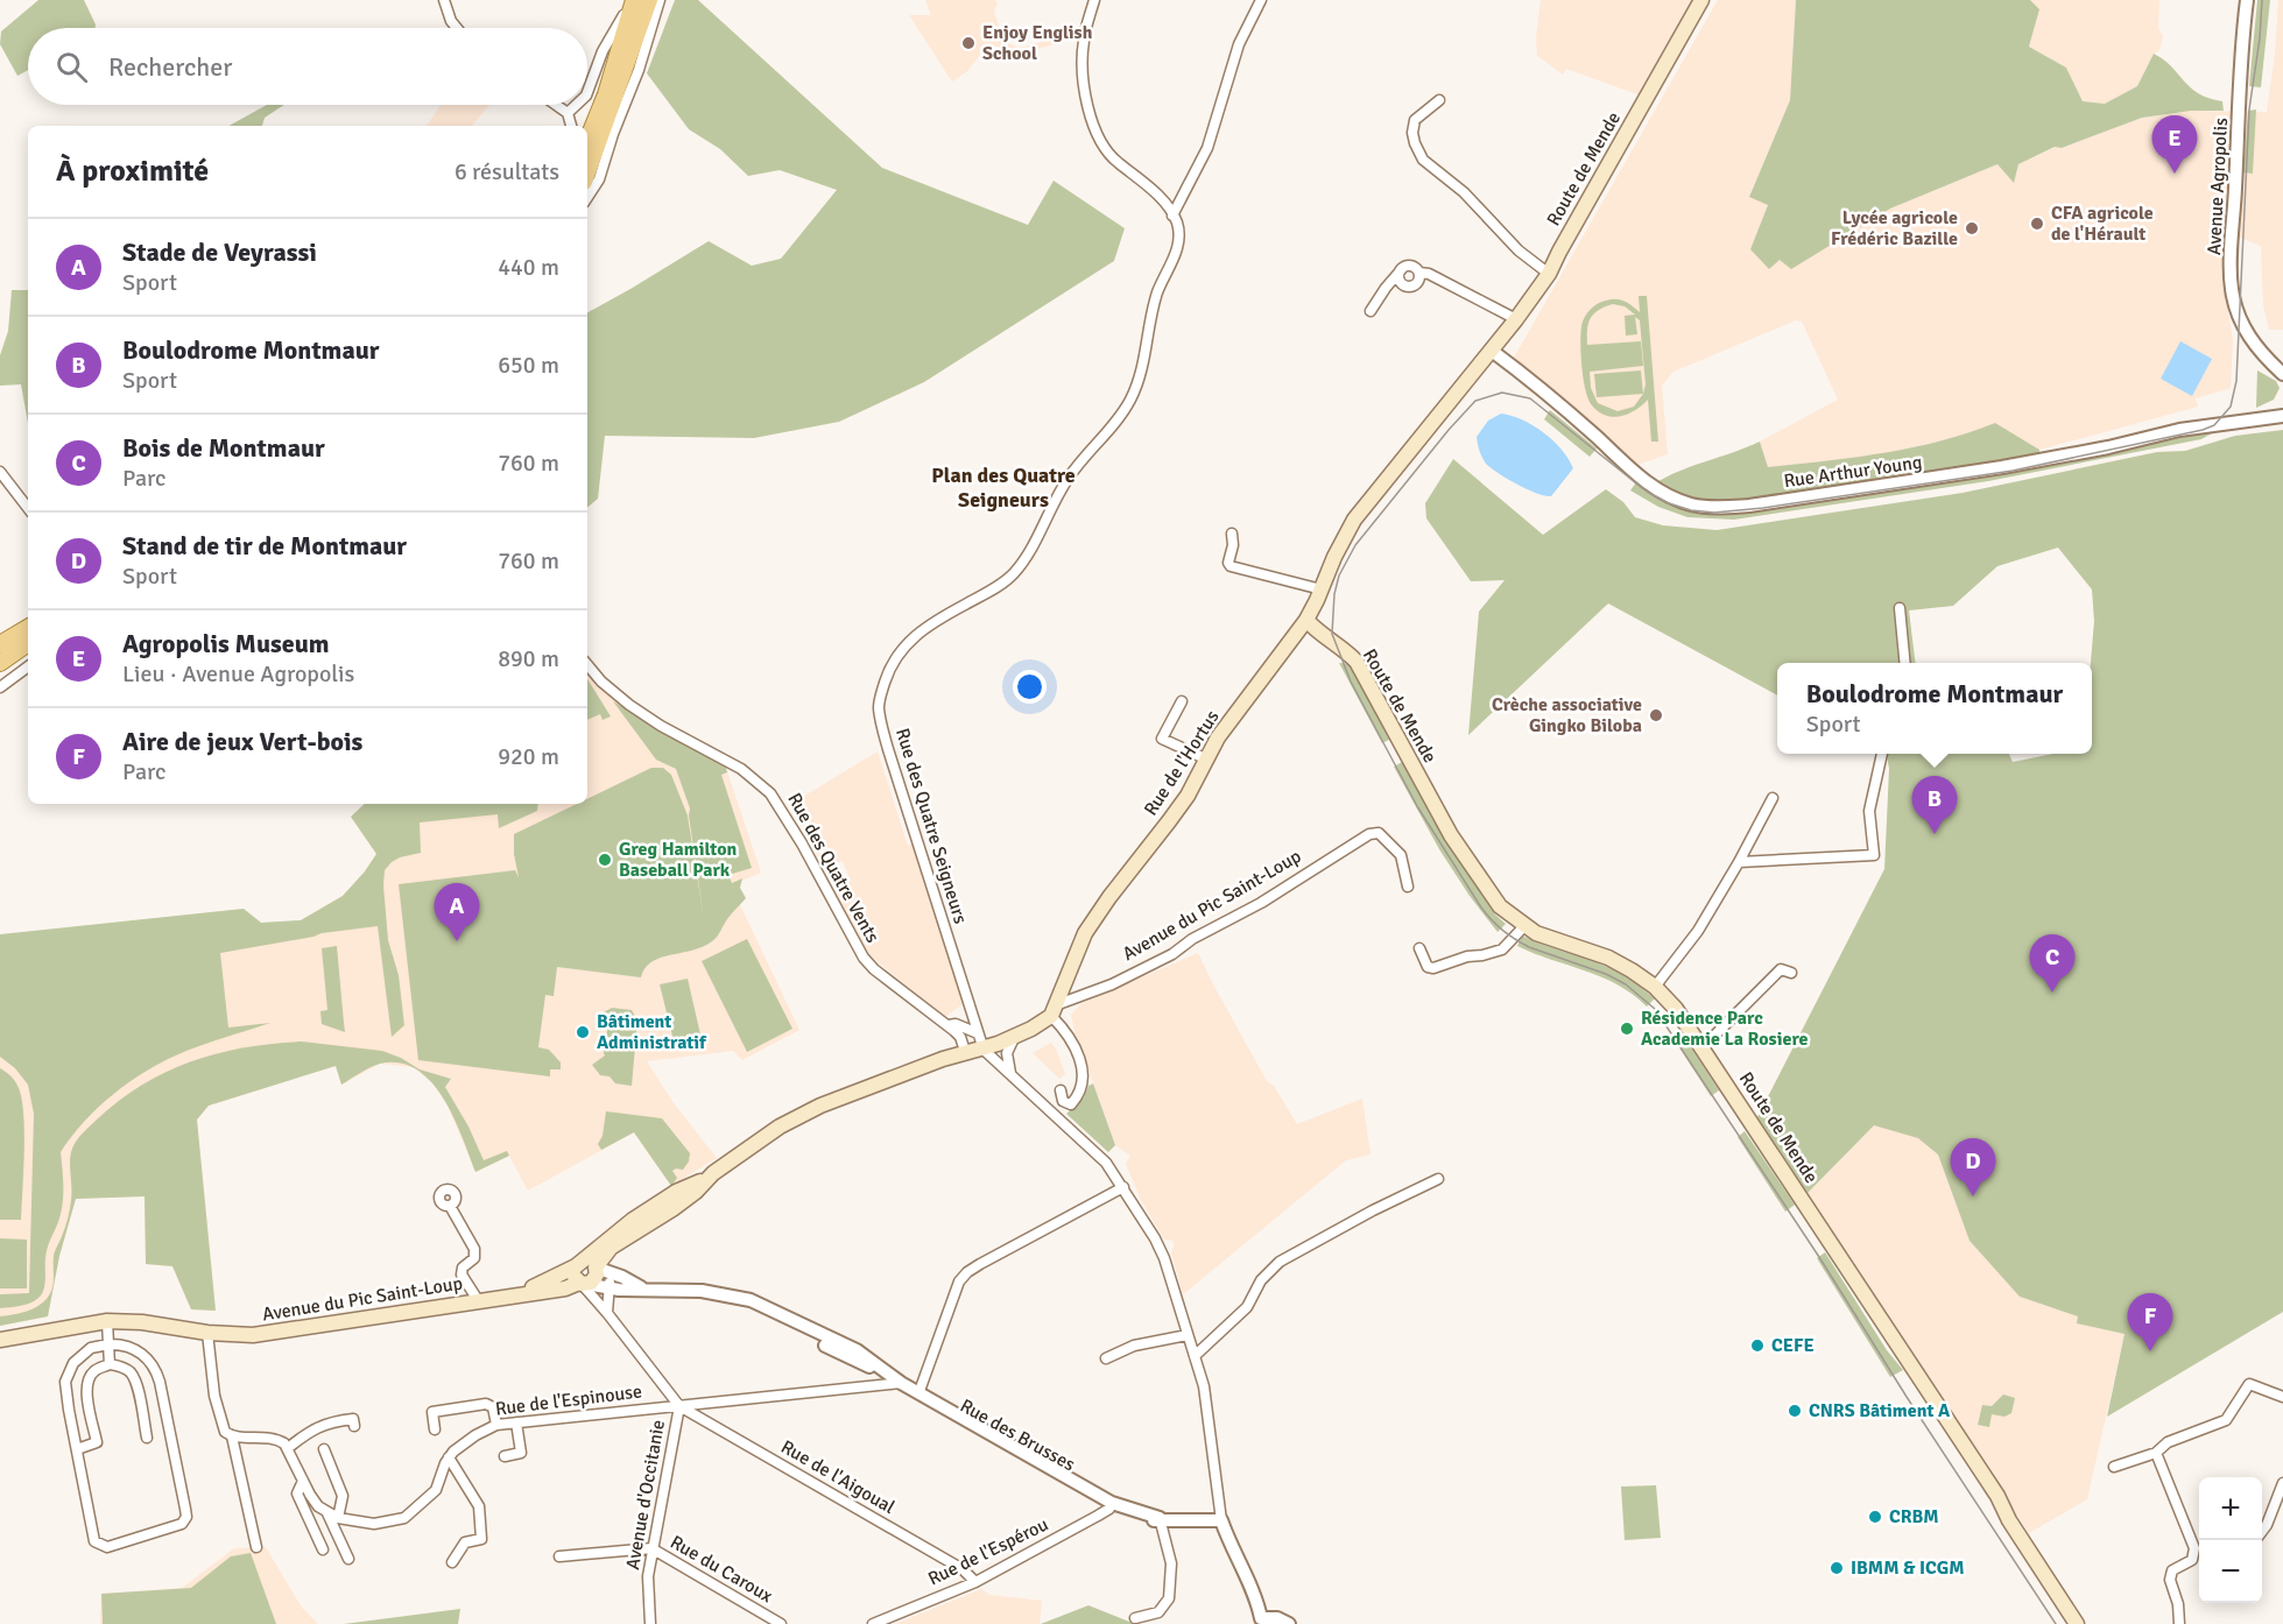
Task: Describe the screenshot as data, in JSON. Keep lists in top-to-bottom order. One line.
{"streets":{"main road":["Route de Mende","Rue de l'Hortus","Avenue du Pic Saint-Loup"],"street":["Avenue Agropolis","Rue Arthur Young","Rue des Quatre Seigneurs","Rue des Quatre Vents","Rue de l'Espinouse","Rue des Brusses","Rue de l'Aigoual","Avenue d'Occitanie","Rue de l'Espérou","Rue du Caroux"]},"crossings":[["Route de Mende","Rue Arthur Young"],["Route de Mende","Rue de l'Hortus"],["Rue de l'Hortus","Avenue du Pic Saint-Loup"],["Rue des Quatre Seigneurs","Rue des Quatre Vents"],["Rue des Quatre Seigneurs","Avenue du Pic Saint-Loup"],["Rue des Quatre Vents","Avenue du Pic Saint-Loup"],["Avenue du Pic Saint-Loup","Rue des Brusses"],["Avenue du Pic Saint-Loup","Avenue d'Occitanie"],["Rue de l'Espinouse","Rue des Brusses"],["Rue de l'Espinouse","Rue de l'Aigoual"],["Rue de l'Espinouse","Avenue d'Occitanie"],["Rue des Brusses","Avenue d'Occitanie"],["Rue des Brusses","Rue de l'Espérou"],["Rue de l'Aigoual","Avenue d'Occitanie"],["Rue de l'Aigoual","Rue de l'Espérou"],["Avenue d'Occitanie","Rue du Caroux"]],"districts":["Plan des Quatre Seigneurs"],"places":["Enjoy English School","CFA agricole de l'Hérault","Lycée agricole Frédéric Bazille","Crèche associative Gingko Biloba","Greg Hamilton Baseball Park","Résidence Parc Academie La Rosiere","Bâtiment Administratif","CEFE","CNRS Bâtiment A","CRBM","IBMM & ICGM"],"page":{"search":"Rechercher","pins":["E","B","A","C","D","F"],"heading":["À proximité","6 résultats"],"list":[{"mark":"A","name":"Stade de Veyrassi","note":"Sport","value":"440 m"},{"mark":"B","name":"Boulodrome Montmaur","note":"Sport","value":"650 m"},{"mark":"C","name":"Bois de Montmaur","note":"Parc","value":"760 m"},{"mark":"D","name":"Stand de tir de Montmaur","note":"Sport","value":"760 m"},{"mark":"E","name":"Agropolis Museum","note":"Lieu · Avenue Agropolis","value":"890 m"},{"mark":"F","name":"Aire de jeux Vert-bois","note":"Parc","value":"920 m"}],"popup":["Boulodrome Montmaur","Sport"],"map_buttons":["+","−"]}}
